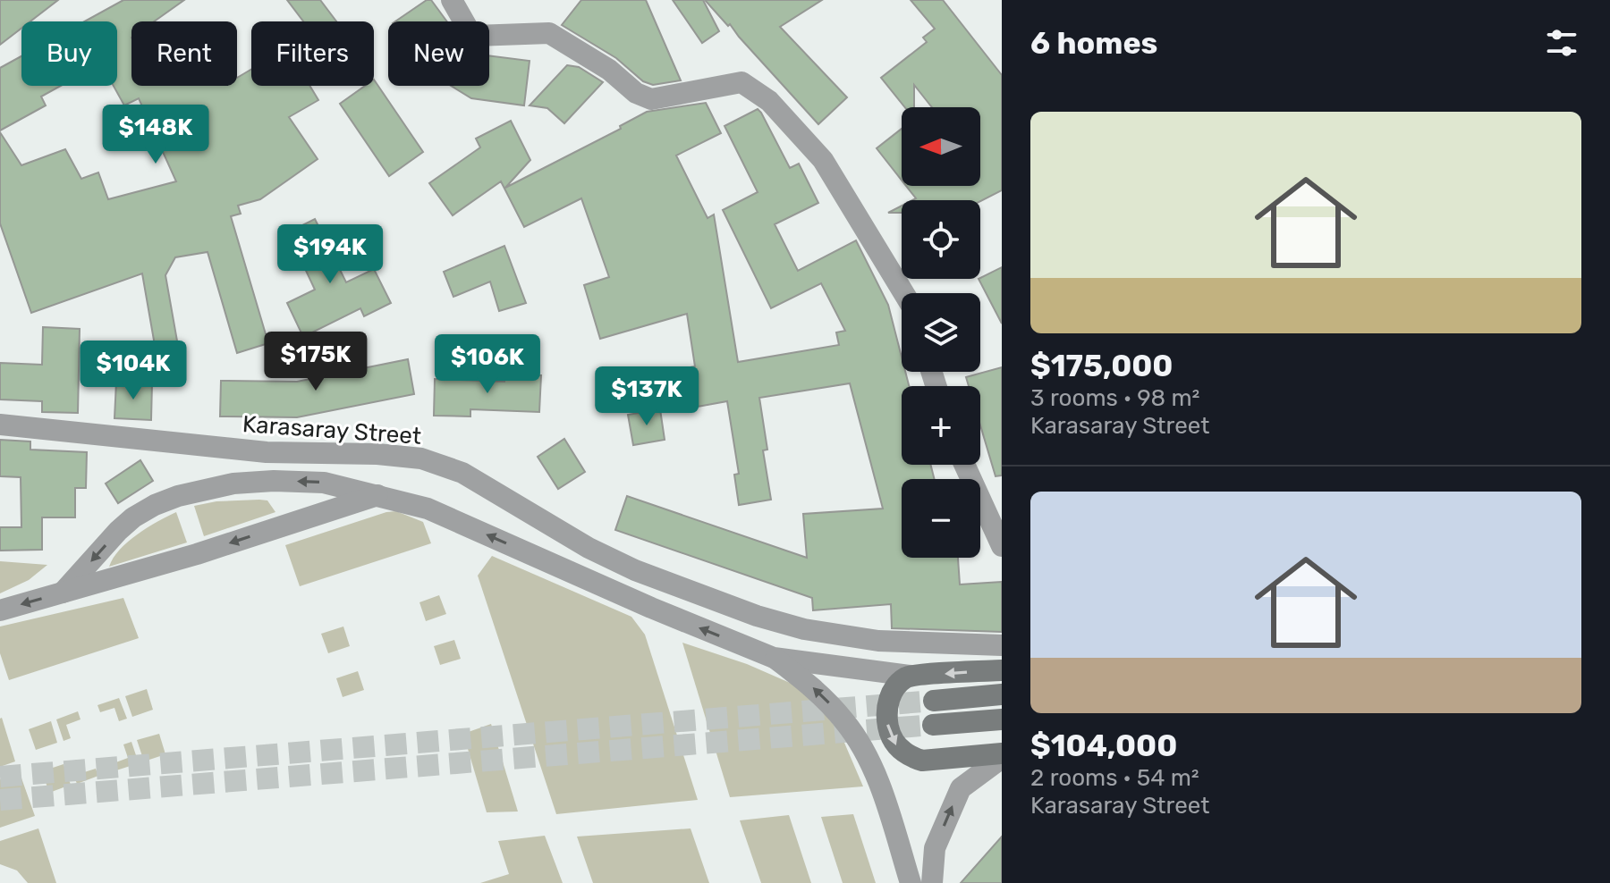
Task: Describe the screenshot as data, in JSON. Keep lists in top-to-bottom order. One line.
{"streets":{"street":["Karasaray Street"]},"north":"left","page":{"heading":"6 homes","chip":["Buy","Rent","Filters","New"],"list":[{"name":"$175,000","note":"3 rooms · 98 m² · Karasaray Street"},{"name":"$104,000","note":"2 rooms · 54 m² · Karasaray Street"}],"price":["$148K","$194K","$175K","$106K","$104K","$137K"],"map_buttons":["+","−"]}}
